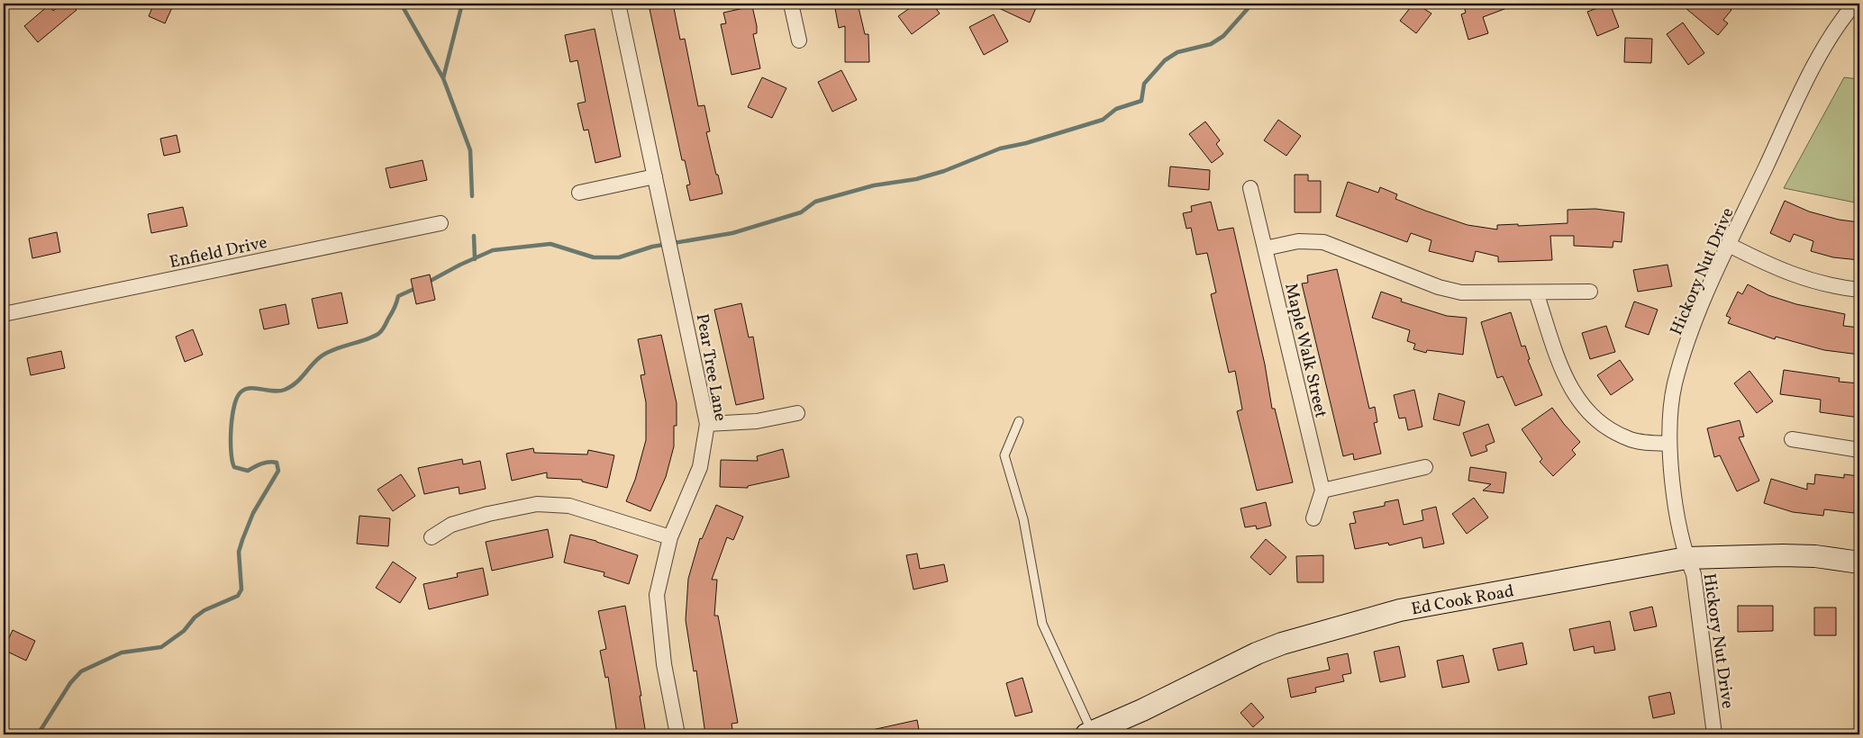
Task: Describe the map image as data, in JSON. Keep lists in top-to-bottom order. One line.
{"streets":{"street":["Enfield Drive","Hickory Nut Drive","Maple Walk Street","Pear Tree Lane","Ed Cook Road"]},"crossings":[["Hickory Nut Drive","Ed Cook Road"]]}
